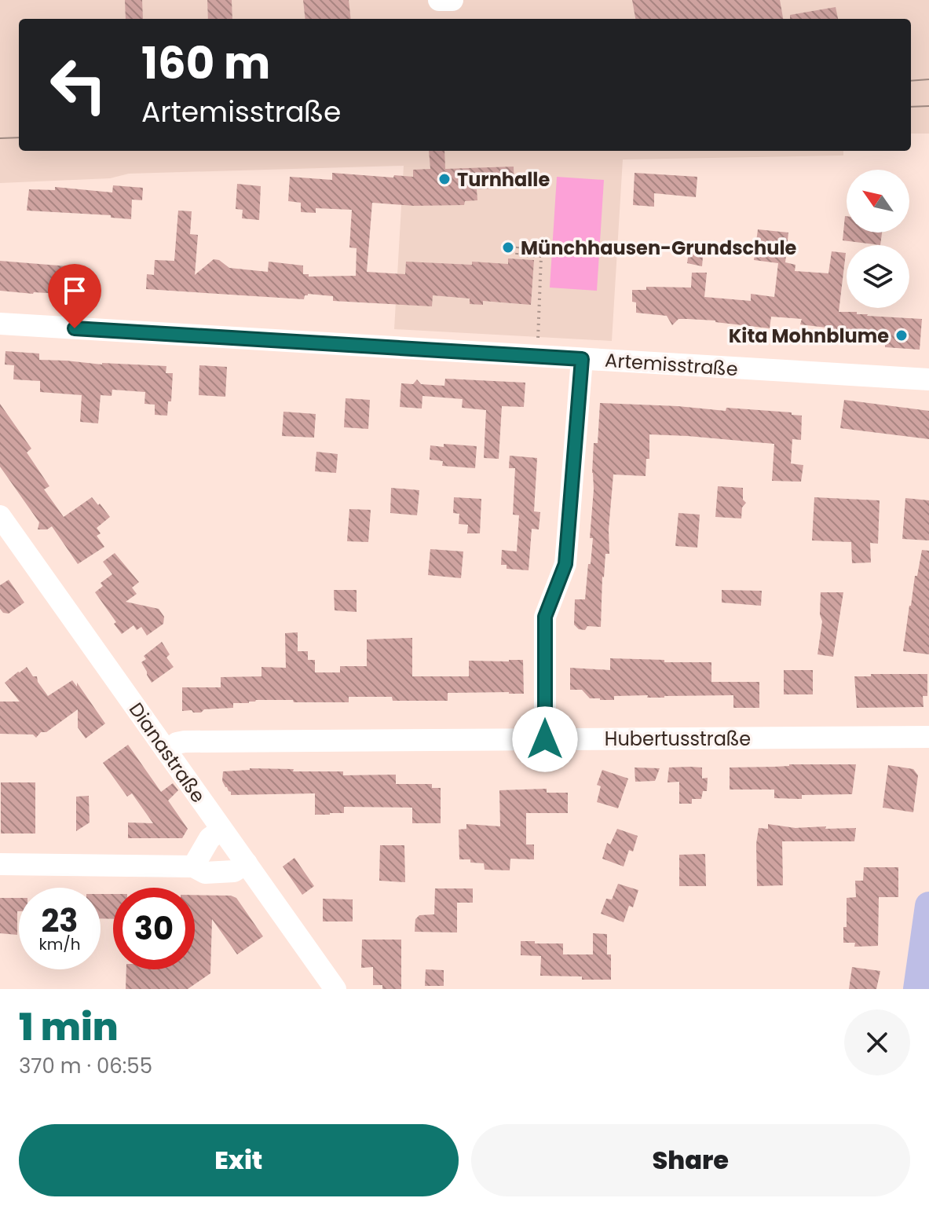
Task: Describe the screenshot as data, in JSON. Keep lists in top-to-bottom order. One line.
{"streets":{"street":["Artemisstraße","Hubertusstraße","Dianastraße"]},"crossings":[["Hubertusstraße","Dianastraße"]],"places":["Turnhalle","Münchhausen-Grundschule","Kita Mohnblume"],"north":"top left","page":{"turn":["160 m","Artemisstraße"],"speed":"23 km/h","limit":"30","heading":["1 min","370 m · 06:55"],"buttons":["Exit","Share"]}}
